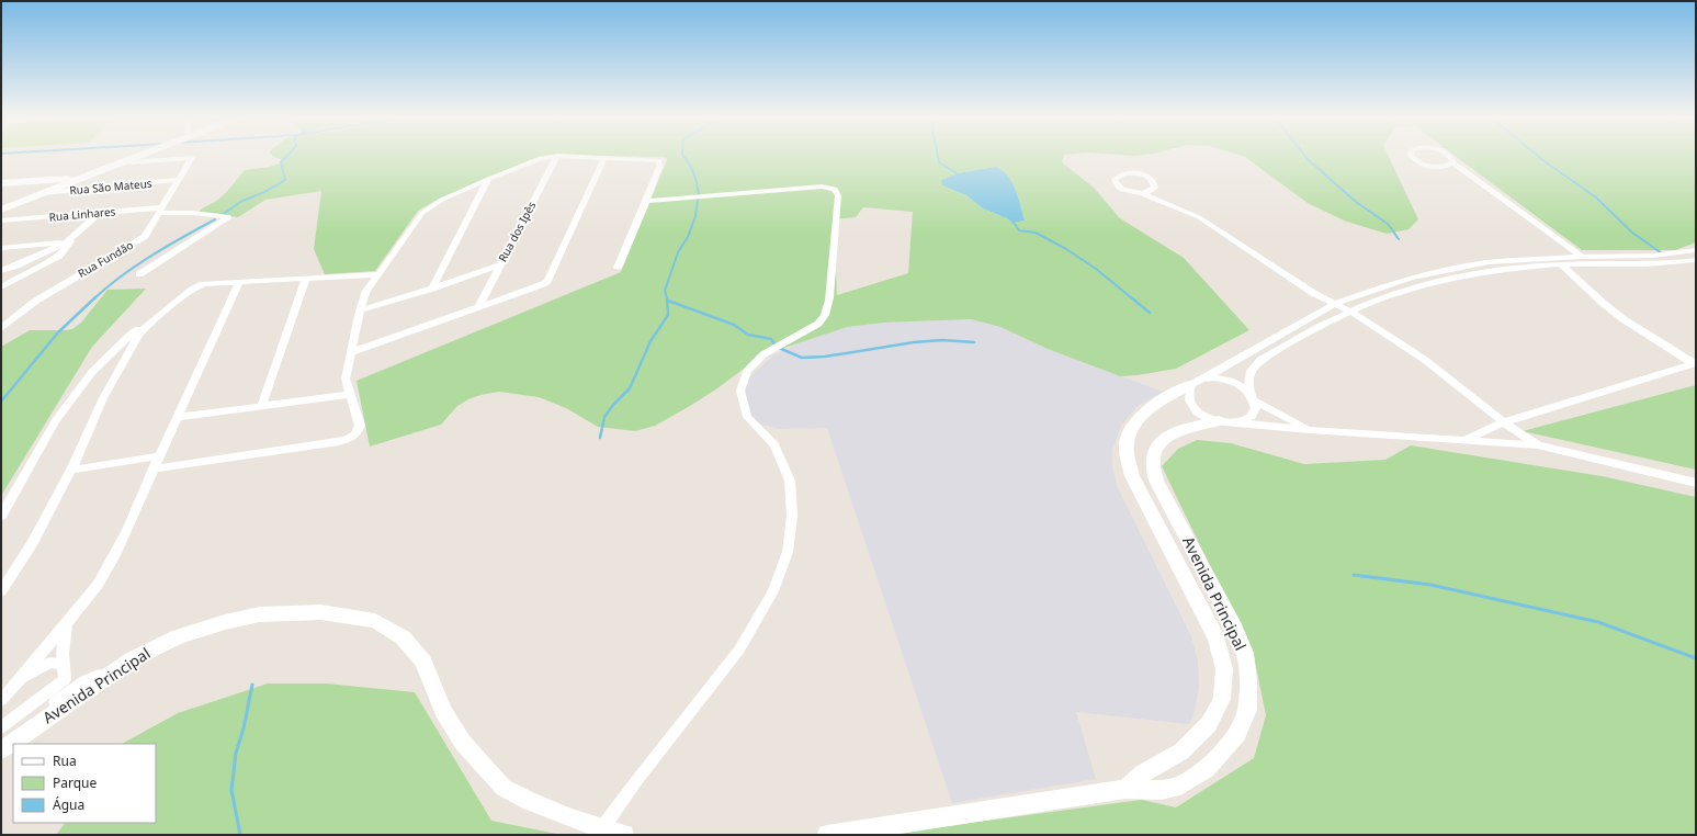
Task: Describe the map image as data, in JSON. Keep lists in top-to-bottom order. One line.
{"streets":{"street":["Rua São Mateus","Rua Linhares","Rua dos Ipês","Rua Fundão","Avenida Principal"]},"crossings":[["Rua São Mateus","Rua Fundão"],["Rua Linhares","Rua Fundão"]],"legend":["Rua","Parque","Água"]}
